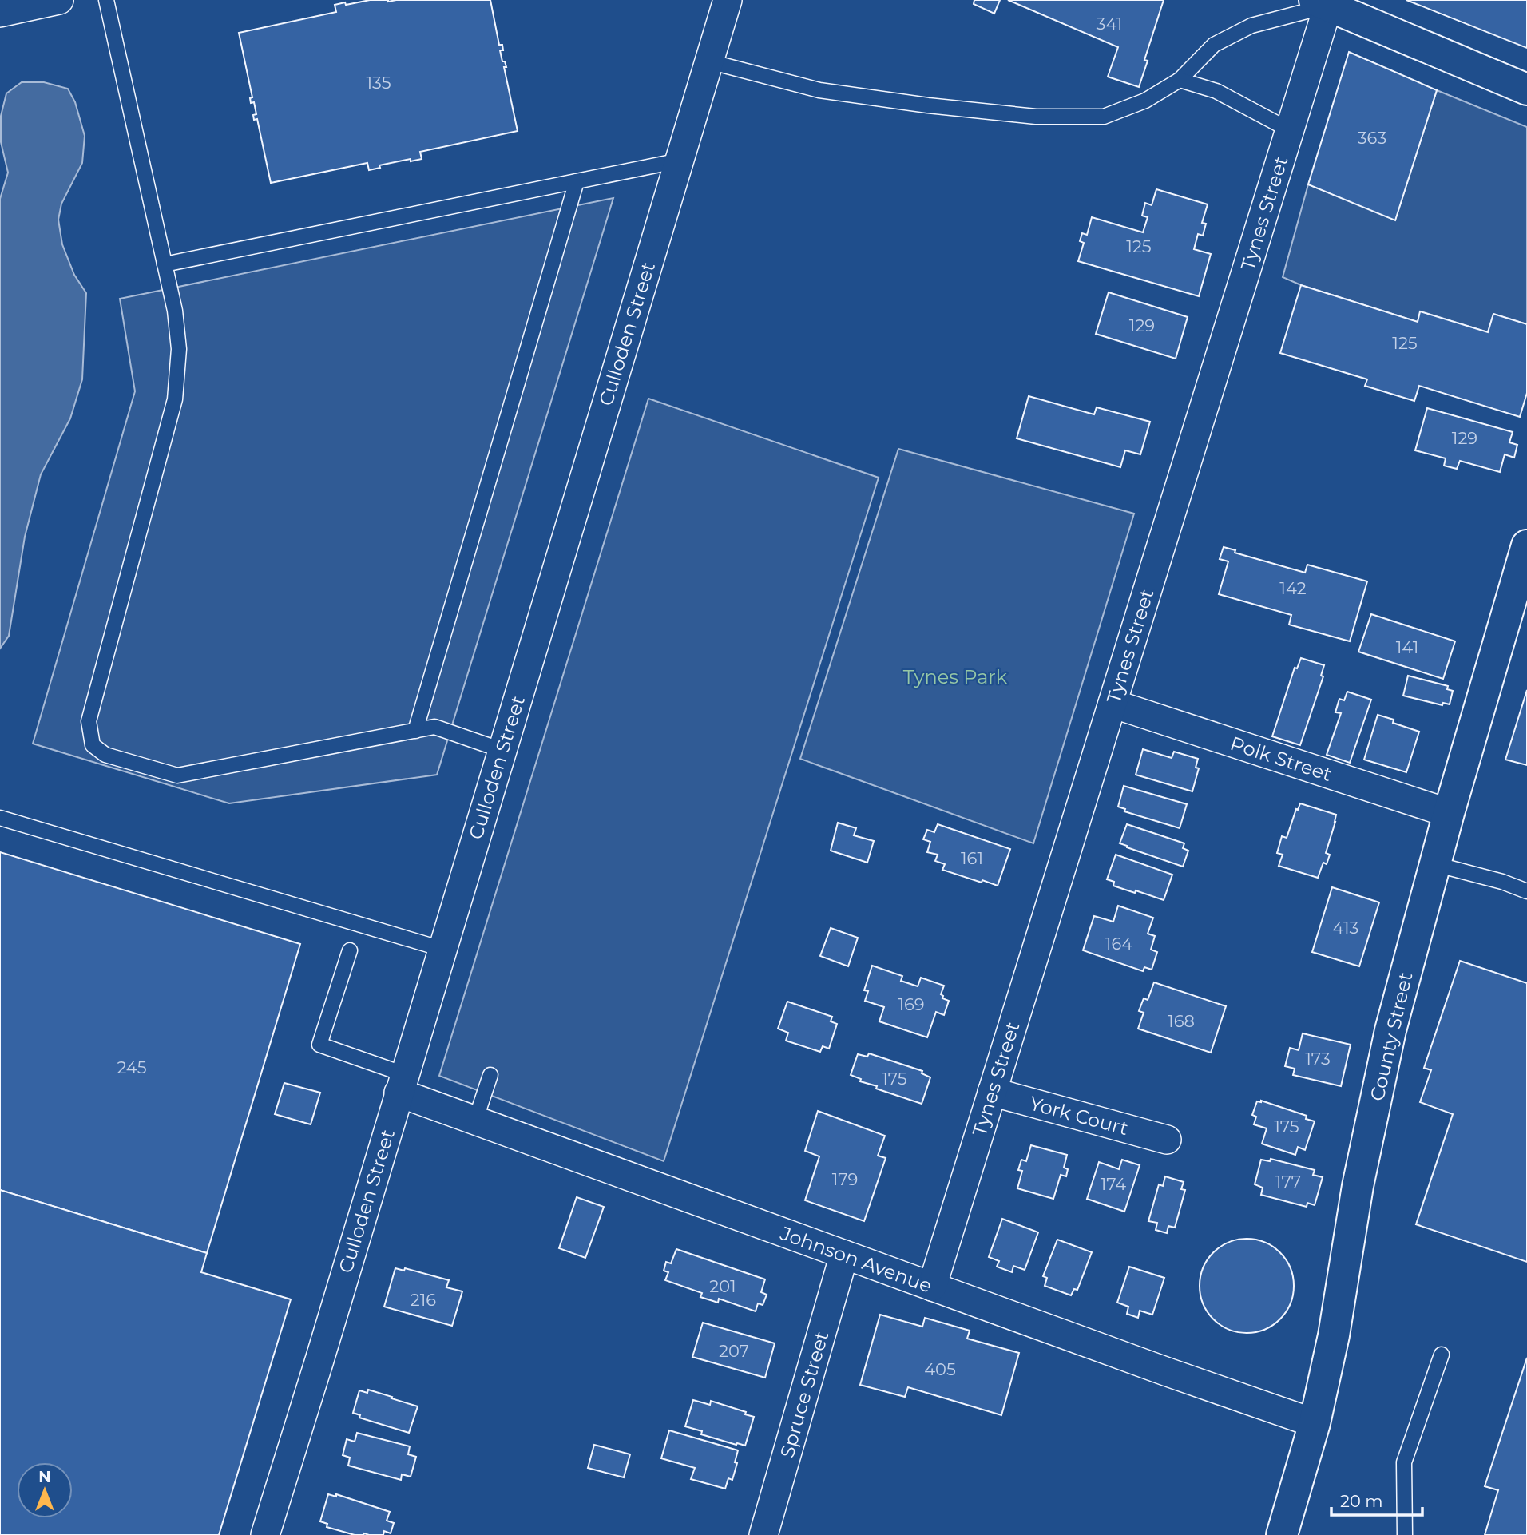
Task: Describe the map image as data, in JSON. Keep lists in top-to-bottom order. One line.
{"streets":{"street":["Tynes Street","Culloden Street","Polk Street","County Street","York Court","Johnson Avenue","Spruce Street"]},"crossings":[["Tynes Street","Polk Street"],["Tynes Street","York Court"],["Tynes Street","Johnson Avenue"],["Culloden Street","Johnson Avenue"],["Polk Street","County Street"],["County Street","Johnson Avenue"],["Johnson Avenue","Spruce Street"]],"parks":["Tynes Park"],"house_numbers":["341","135","363","125","129","125","129","142","141","161","413","164","169","168","173","245","175","175","179","177","174","201","216","207","405"],"scale_bar":"20 m","north":"top"}
